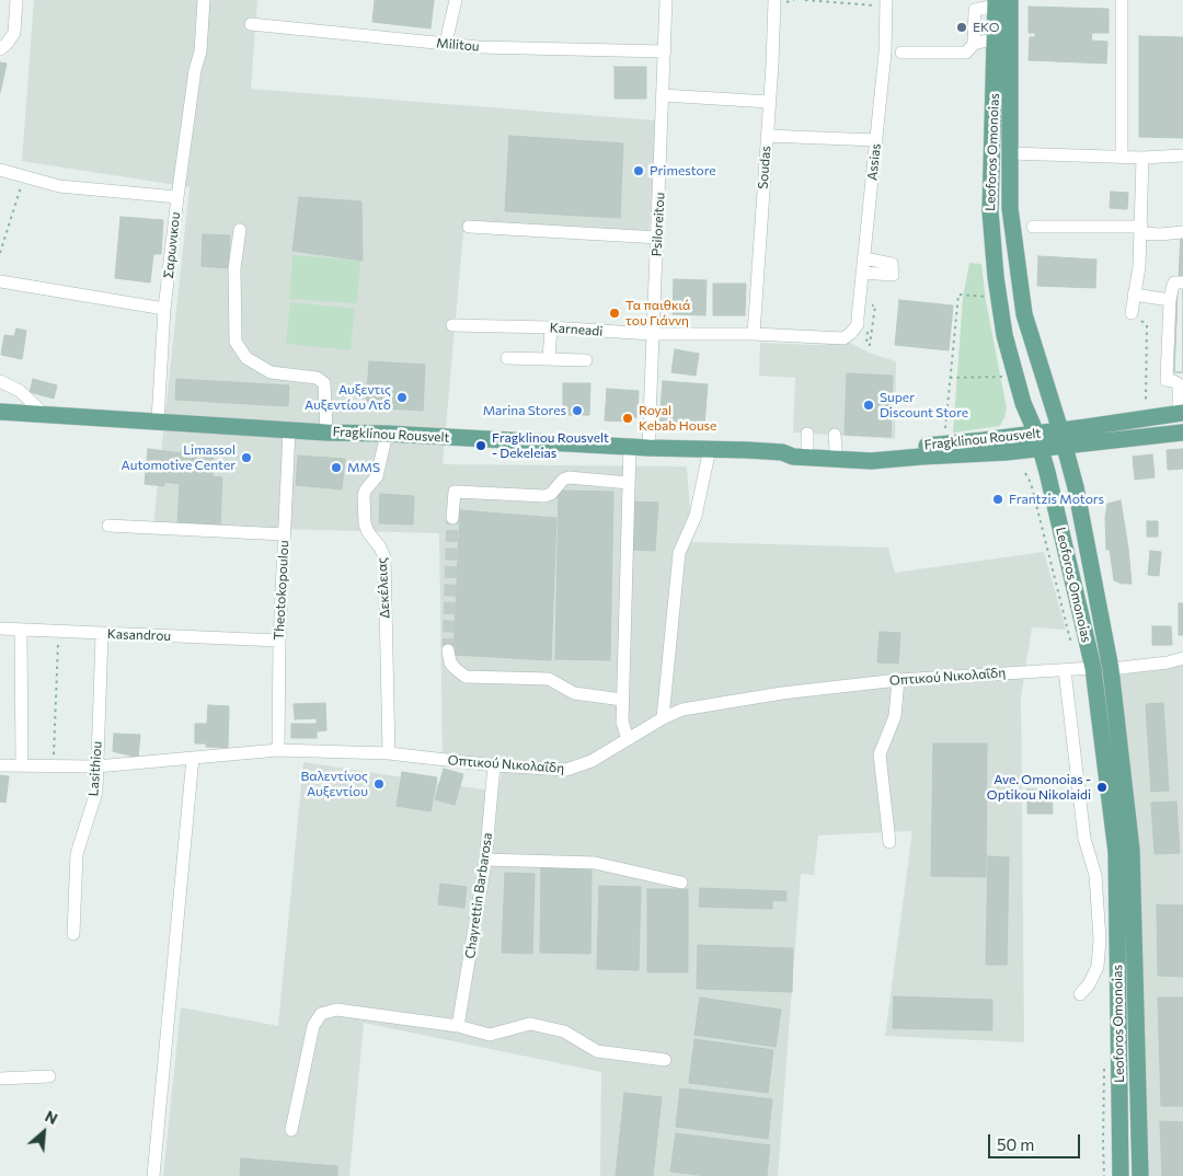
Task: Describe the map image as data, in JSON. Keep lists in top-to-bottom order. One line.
{"streets":{"main road":["Leoforos Omonoias","Fragklinou Rousvelt"],"street":["Militou","Assias","Soudas","Psiloreitou","Σαρωνικου","Karneadi","Δεκέλειας","Theotokopoulou","Kasandrou","Οπτικού Νικολαΐδη","Lasithiou","Chayrettin Barbarosa"]},"crossings":[["Militou","Psiloreitou"],["Leoforos Omonoias","Fragklinou Rousvelt"],["Leoforos Omonoias","Οπτικού Νικολαΐδη"],["Assias","Karneadi"],["Soudas","Karneadi"],["Psiloreitou","Karneadi"],["Psiloreitou","Fragklinou Rousvelt"],["Σαρωνικου","Fragklinou Rousvelt"],["Fragklinou Rousvelt","Δεκέλειας"],["Fragklinou Rousvelt","Theotokopoulou"],["Δεκέλειας","Οπτικού Νικολαΐδη"],["Theotokopoulou","Kasandrou"],["Theotokopoulou","Οπτικού Νικολαΐδη"],["Kasandrou","Lasithiou"],["Οπτικού Νικολαΐδη","Lasithiou"],["Οπτικού Νικολαΐδη","Chayrettin Barbarosa"]],"places":["EKO","Primestore","Τα παιθκιά του Γιάννη","Αυξεντις Αυξεντίου Λτδ","Super Discount Store","Marina Stores","Royal Kebab House","Fragklinou Rousvelt - Dekeleias","Limassol Automotive Center","MMS","Frantzis Motors","Βαλεντίνος Αυξεντίου","Ave. Omonoias - Optikou Nikolaidi"],"scale_bar":"50 m","north":"top right"}
